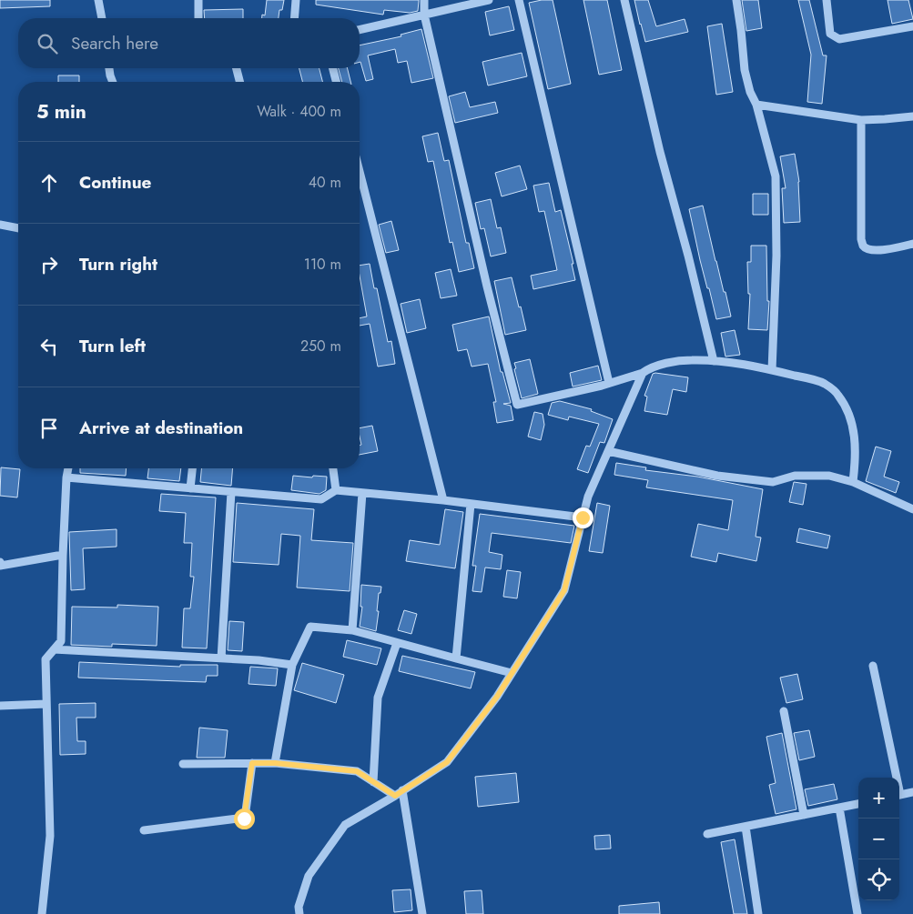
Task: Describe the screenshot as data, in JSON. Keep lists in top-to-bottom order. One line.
{"page":{"search":"Search here","heading":["5 min","Walk · 400 m"],"list":[["Continue","40 m"],["Turn right","110 m"],["Turn left","250 m"],"Arrive at destination"],"map_buttons":["+","−"]}}
